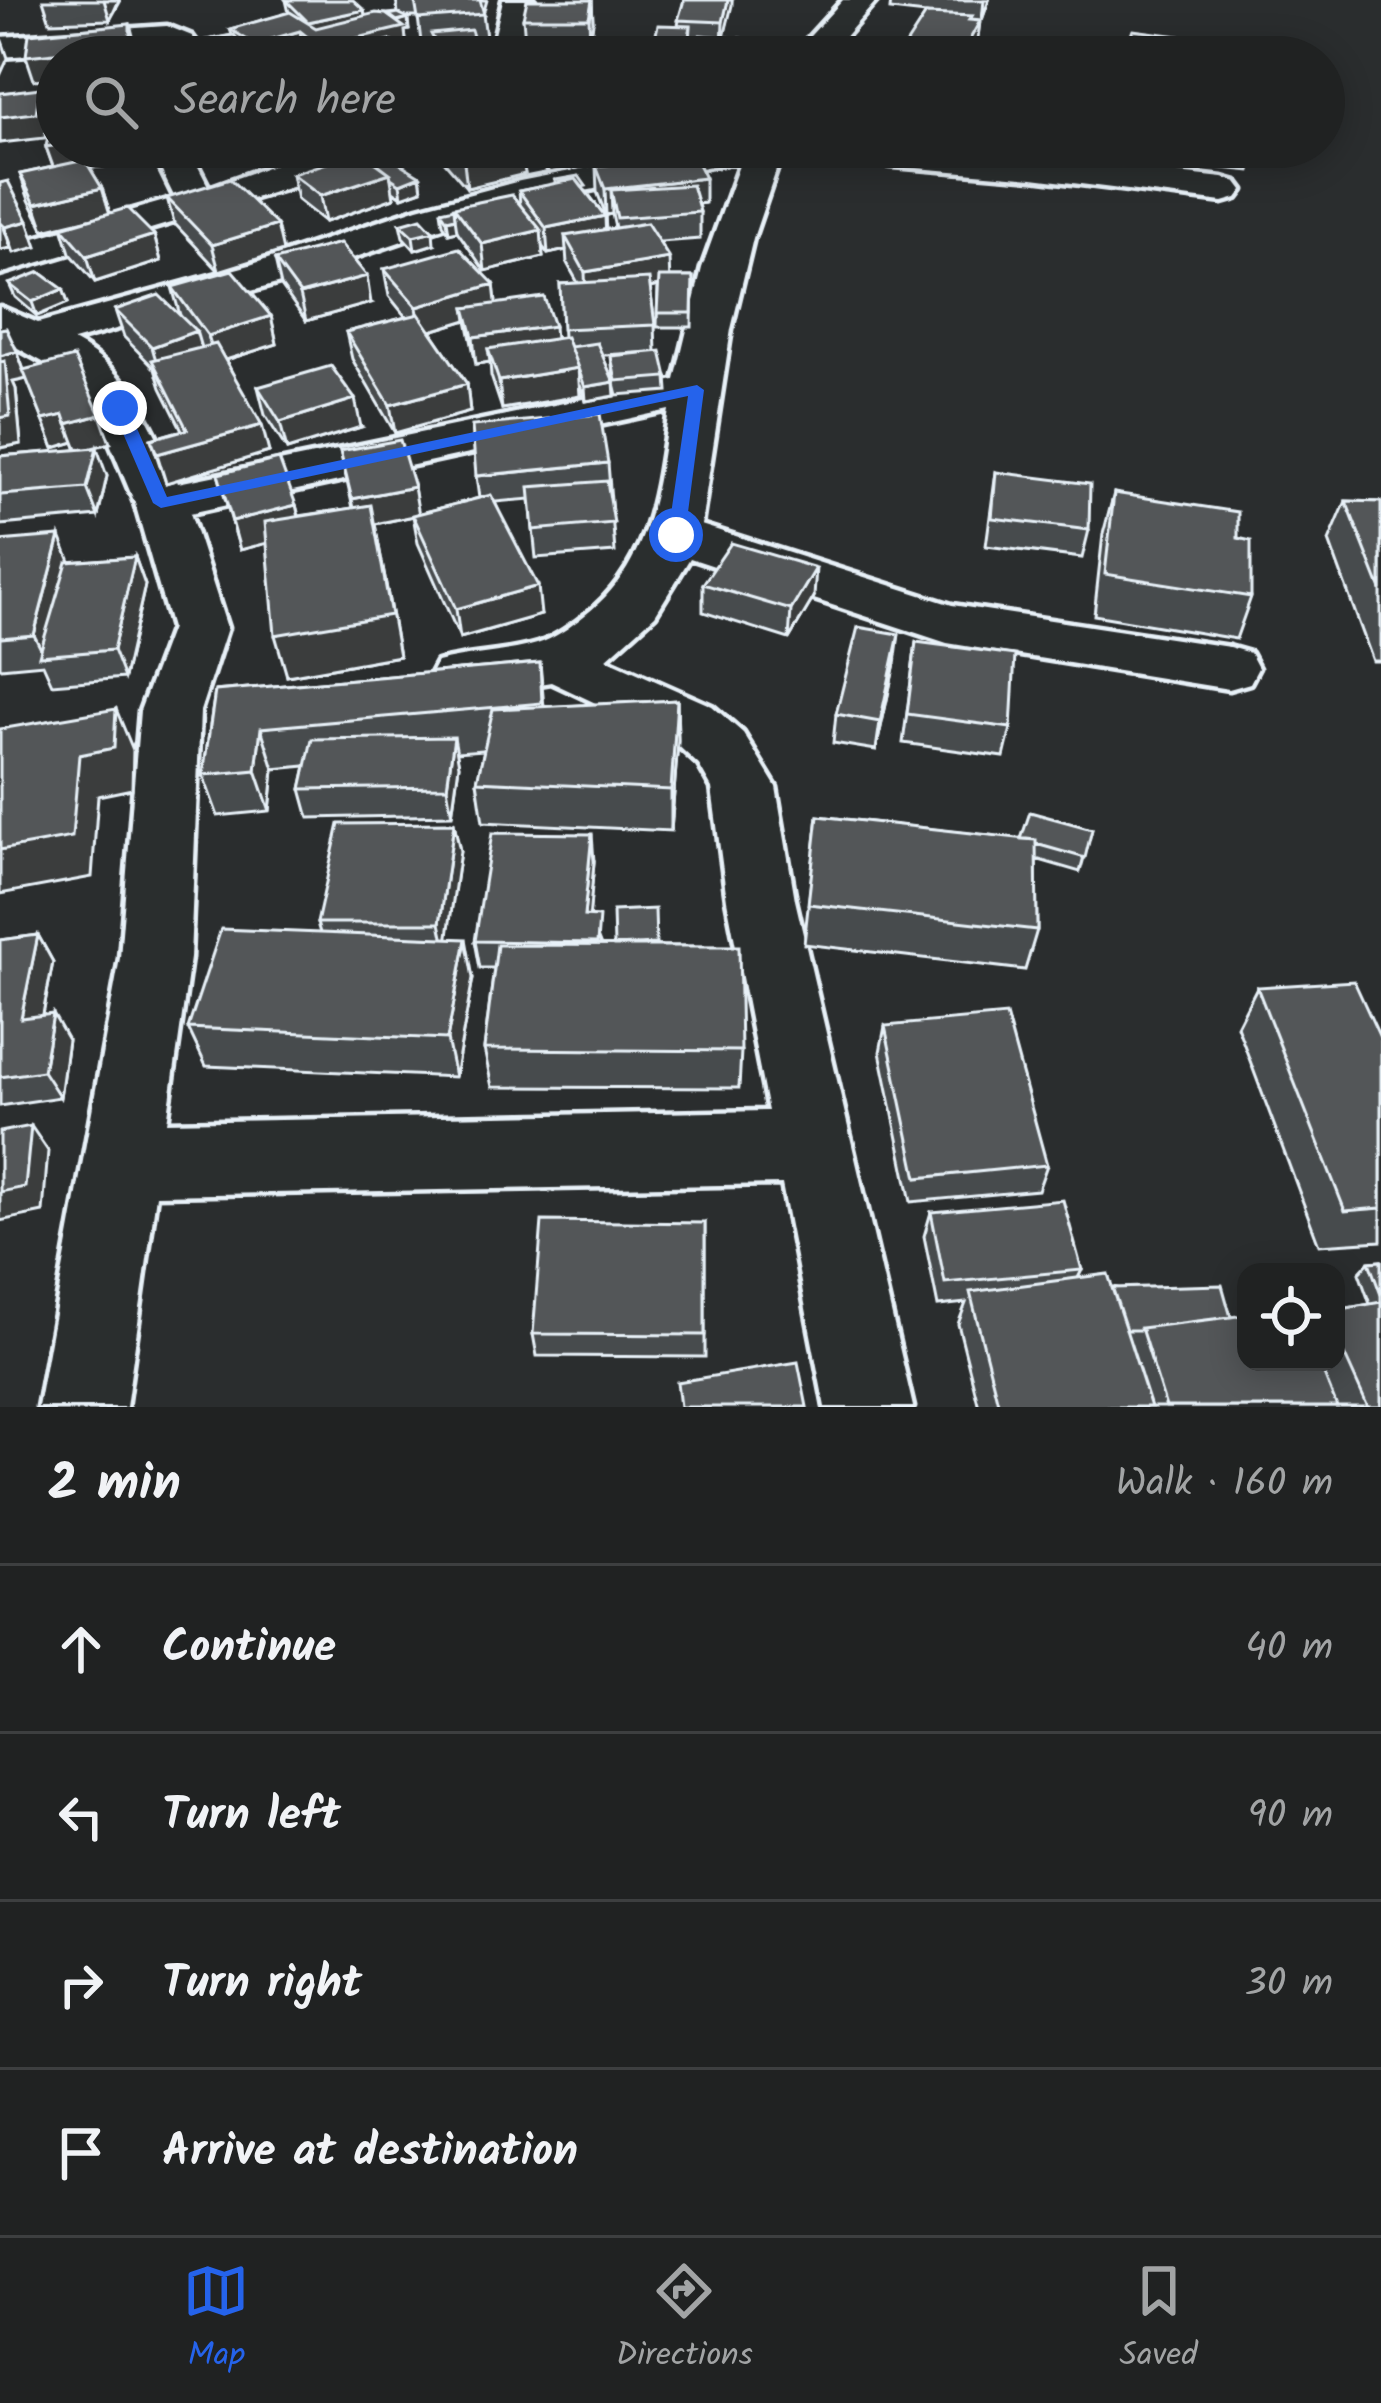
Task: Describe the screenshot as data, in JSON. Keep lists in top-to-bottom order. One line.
{"page":{"search":"Search here","heading":["2 min","Walk · 160 m"],"list":[["Continue","40 m"],["Turn left","90 m"],["Turn right","30 m"],"Arrive at destination"],"nav":["Map","Directions","Saved"]}}
